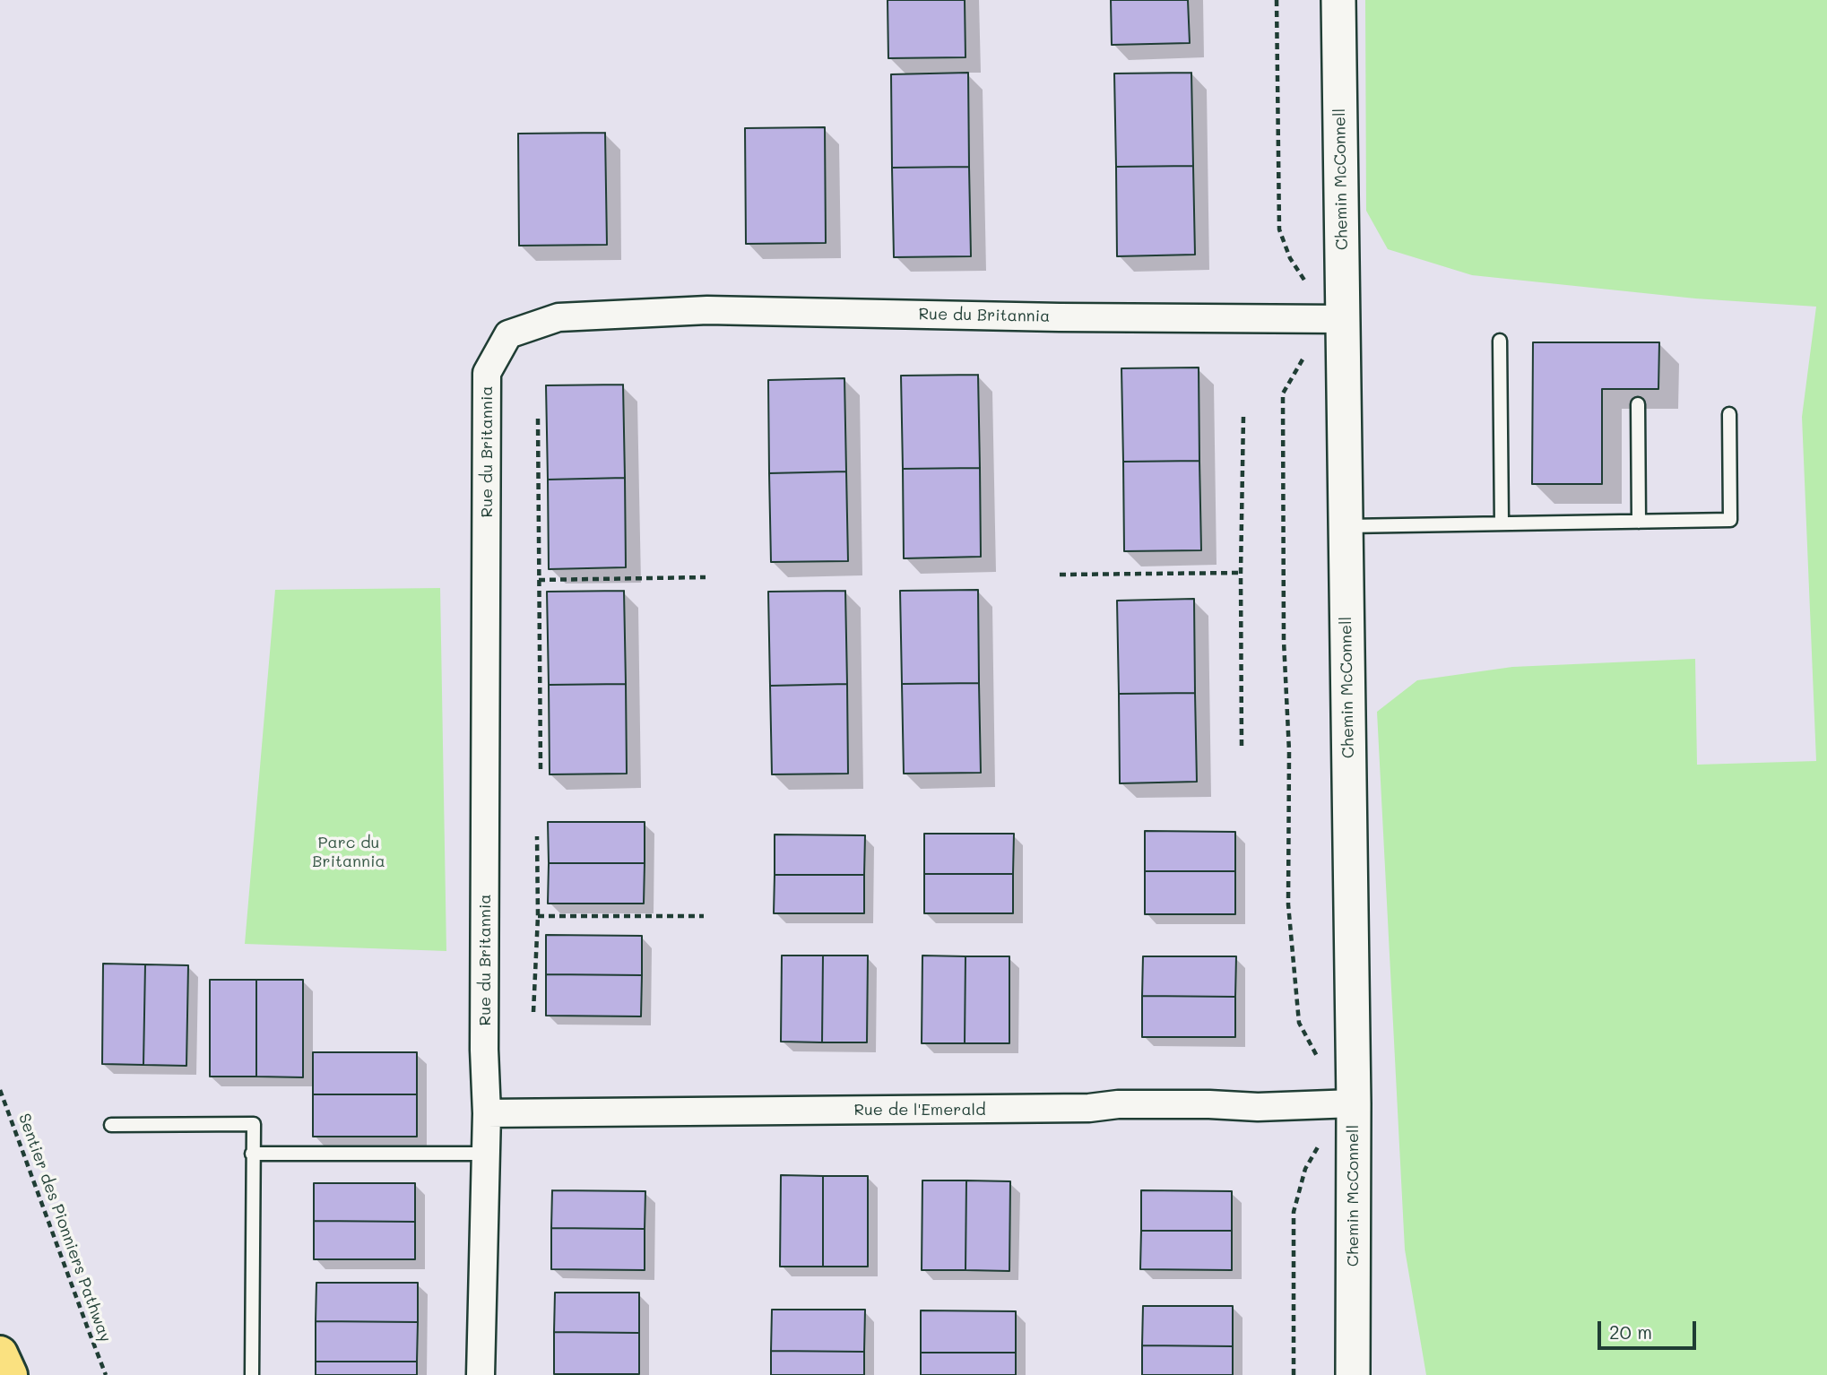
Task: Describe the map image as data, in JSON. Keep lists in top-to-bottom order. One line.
{"streets":{"street":["Chemin McConnell","Rue du Britannia","Rue de l'Emerald"],"path":["Sentier des Pionniers Pathway"]},"crossings":[["Chemin McConnell","Rue du Britannia"],["Chemin McConnell","Rue de l'Emerald"],["Rue du Britannia","Rue de l'Emerald"]],"parks":["Parc du Britannia"],"scale_bar":"20 m"}
